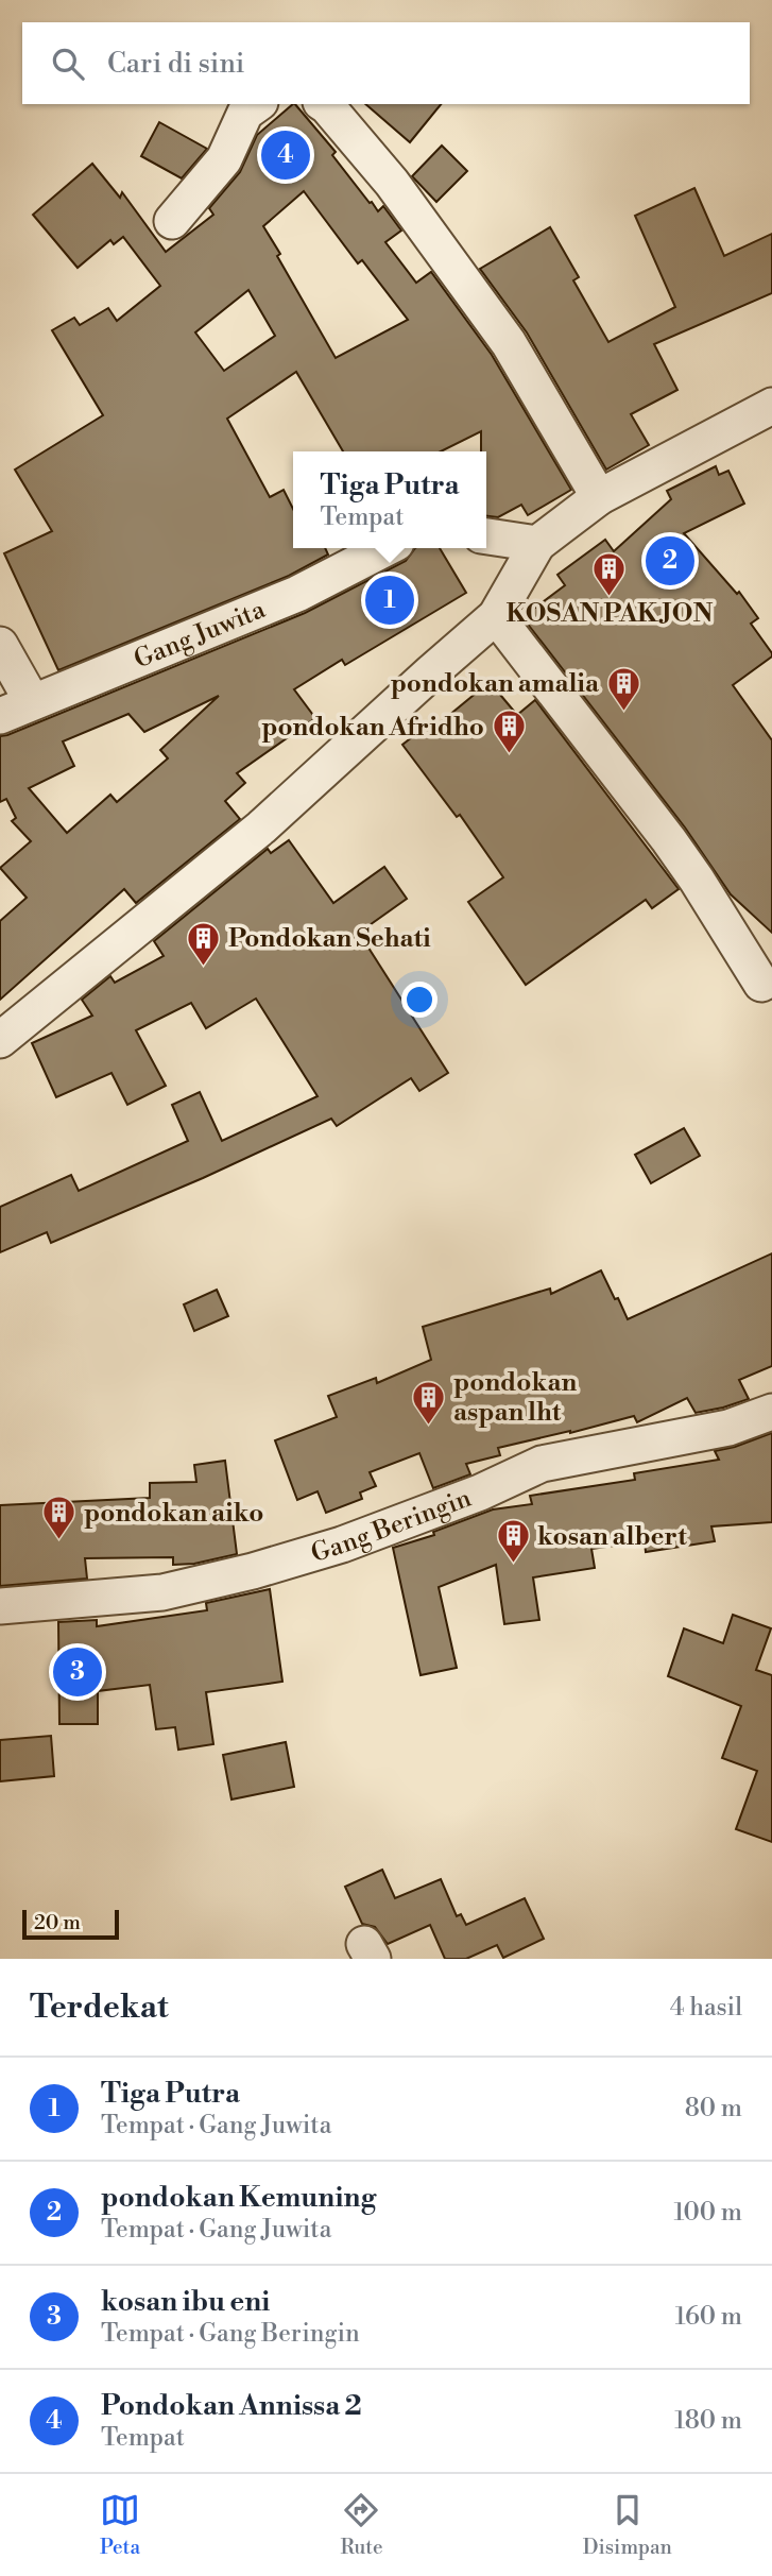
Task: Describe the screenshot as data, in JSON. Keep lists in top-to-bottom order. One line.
{"streets":{"street":["Gang Juwita","Gang Beringin"]},"places":{"building":["KOSAN PAK JON","pondokan amalia","pondokan Afridho","Pondokan Sehati","pondokan aspan lht","pondokan aiko","kosan albert"]},"scale_bar":"20 m","page":{"search":"Cari di sini","pins":["4","2","1","3"],"popup":["Tiga Putra","Tempat"],"scale":"20 m","heading":["Terdekat","4 hasil"],"list":[{"mark":"1","name":"Tiga Putra","note":"Tempat · Gang Juwita","value":"80 m"},{"mark":"2","name":"pondokan Kemuning","note":"Tempat · Gang Juwita","value":"100 m"},{"mark":"3","name":"kosan ibu eni","note":"Tempat · Gang Beringin","value":"160 m"},{"mark":"4","name":"Pondokan Annissa 2","note":"Tempat","value":"180 m"}],"nav":["Peta","Rute","Disimpan"]}}
